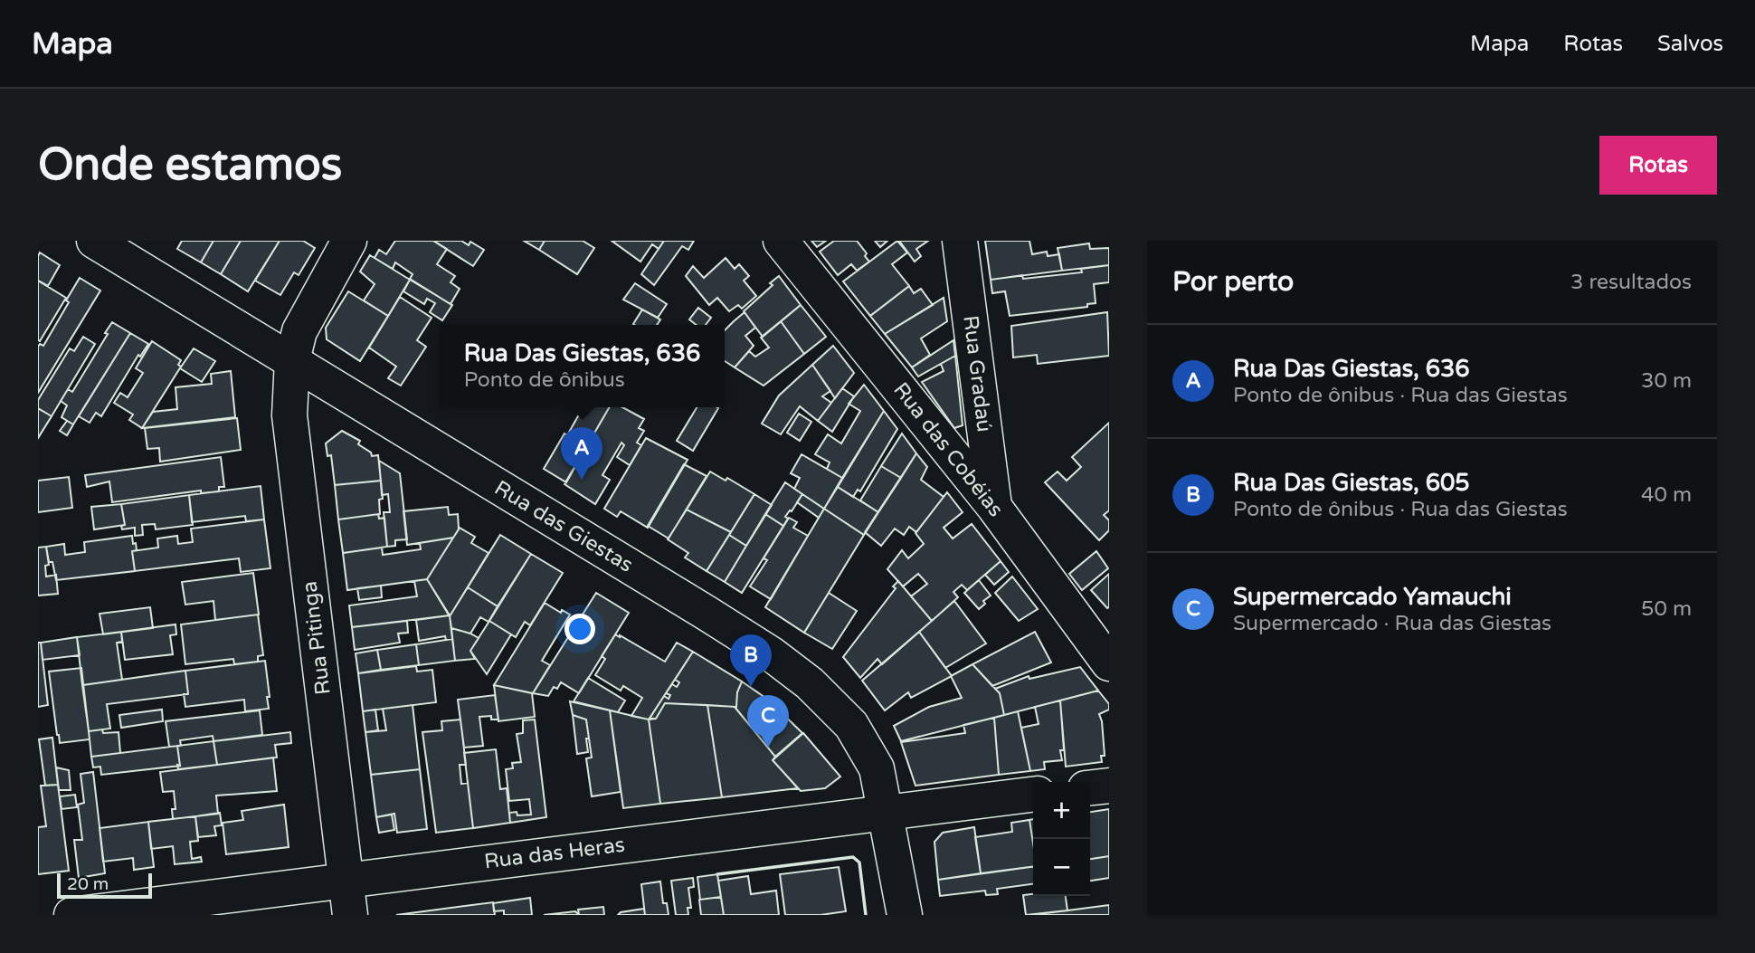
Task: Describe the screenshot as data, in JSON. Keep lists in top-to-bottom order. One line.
{"streets":{"street":["Rua Gradaú","Rua das Cobéias","Rua das Giestas","Rua Pitinga","Rua das Heras"]},"crossings":[["Rua Gradaú","Rua das Cobéias"],["Rua das Giestas","Rua Pitinga"],["Rua das Giestas","Rua das Heras"],["Rua Pitinga","Rua das Heras"]],"scale_bar":"20 m","page":{"header":"Mapa","nav":["Mapa","Rotas","Salvos"],"buttons":"Rotas","title":"Onde estamos","heading":["Por perto","3 resultados"],"list":[{"mark":"A","name":"Rua Das Giestas, 636","note":"Ponto de ônibus · Rua das Giestas","value":"30 m"},{"mark":"B","name":"Rua Das Giestas, 605","note":"Ponto de ônibus · Rua das Giestas","value":"40 m"},{"mark":"C","name":"Supermercado Yamauchi","note":"Supermercado · Rua das Giestas","value":"50 m"}],"popup":["Rua Das Giestas, 636","Ponto de ônibus"],"pins":["A","B","C"],"map_buttons":["+","−"],"scale":"20 m"}}
